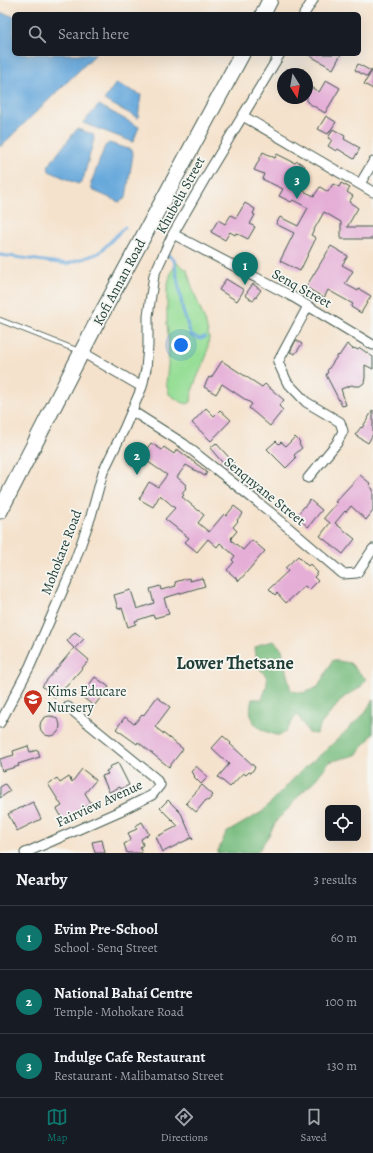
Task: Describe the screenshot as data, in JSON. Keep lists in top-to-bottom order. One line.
{"streets":{"main road":["Kofi Annan Road"],"street":["Khubelu Street","Senq Street","Senqnyane Street","Mohokare Road","Fairview Avenue"]},"crossings":[["Khubelu Street","Senq Street"],["Khubelu Street","Mohokare Road"],["Senqnyane Street","Mohokare Road"]],"districts":["Lower Thetsane"],"places":{"school or university":["Kims Educare Nursery"]},"north":"bottom","page":{"search":"Search here","pins":["3","1","2"],"heading":["Nearby","3 results"],"list":[{"mark":"1","name":"Evim Pre-School","note":"School · Senq Street","value":"60 m"},{"mark":"2","name":"National Bahaí Centre","note":"Temple · Mohokare Road","value":"100 m"},{"mark":"3","name":"Indulge Cafe Restaurant","note":"Restaurant · Malibamatso Street","value":"130 m"}],"nav":["Map","Directions","Saved"]}}
